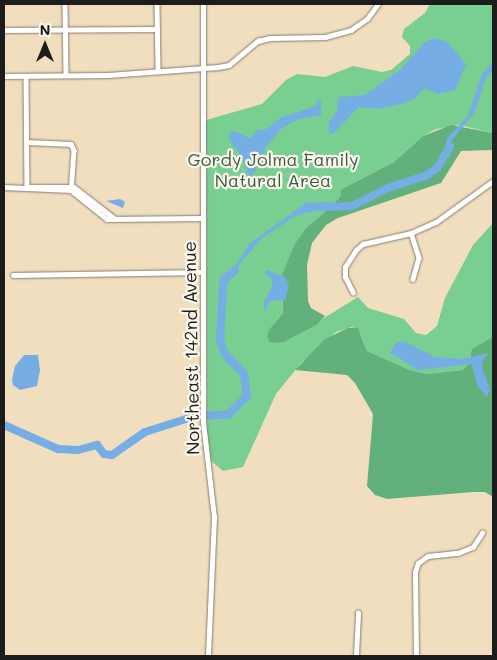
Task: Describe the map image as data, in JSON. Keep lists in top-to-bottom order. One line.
{"streets":{"street":["Northeast 142nd Avenue"]},"parks":["Gordy Jolma Family Natural Area"],"north":"top"}
